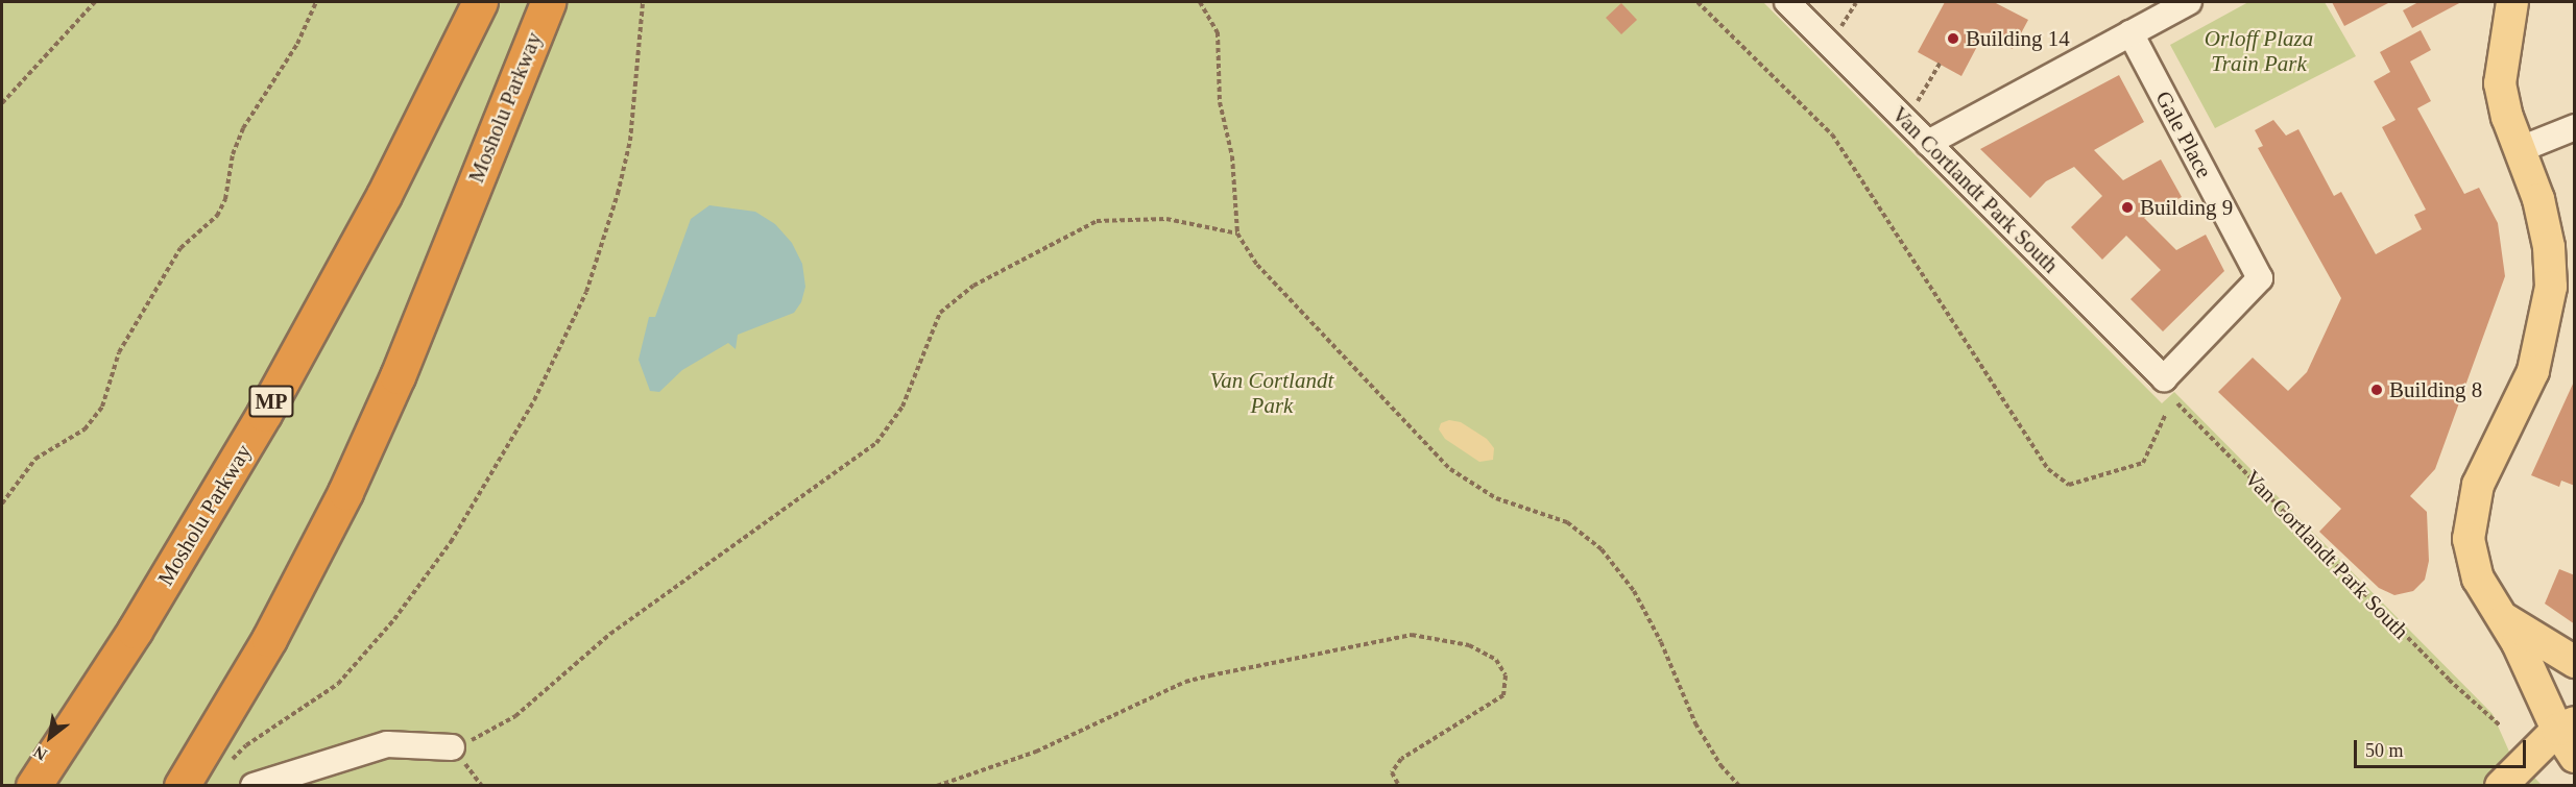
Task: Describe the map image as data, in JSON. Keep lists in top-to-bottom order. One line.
{"streets":{"highway":["Mosholu Parkway","MP"],"street":["Gale Place","Van Cortlandt Park South"]},"crossings":[["Gale Place","Van Cortlandt Park South"]],"parks":["Orloff Plaza Train Park","Van Cortlandt Park"],"places":["Building 14","Building 9","Building 8"],"scale_bar":"50 m","north":"bottom left"}
